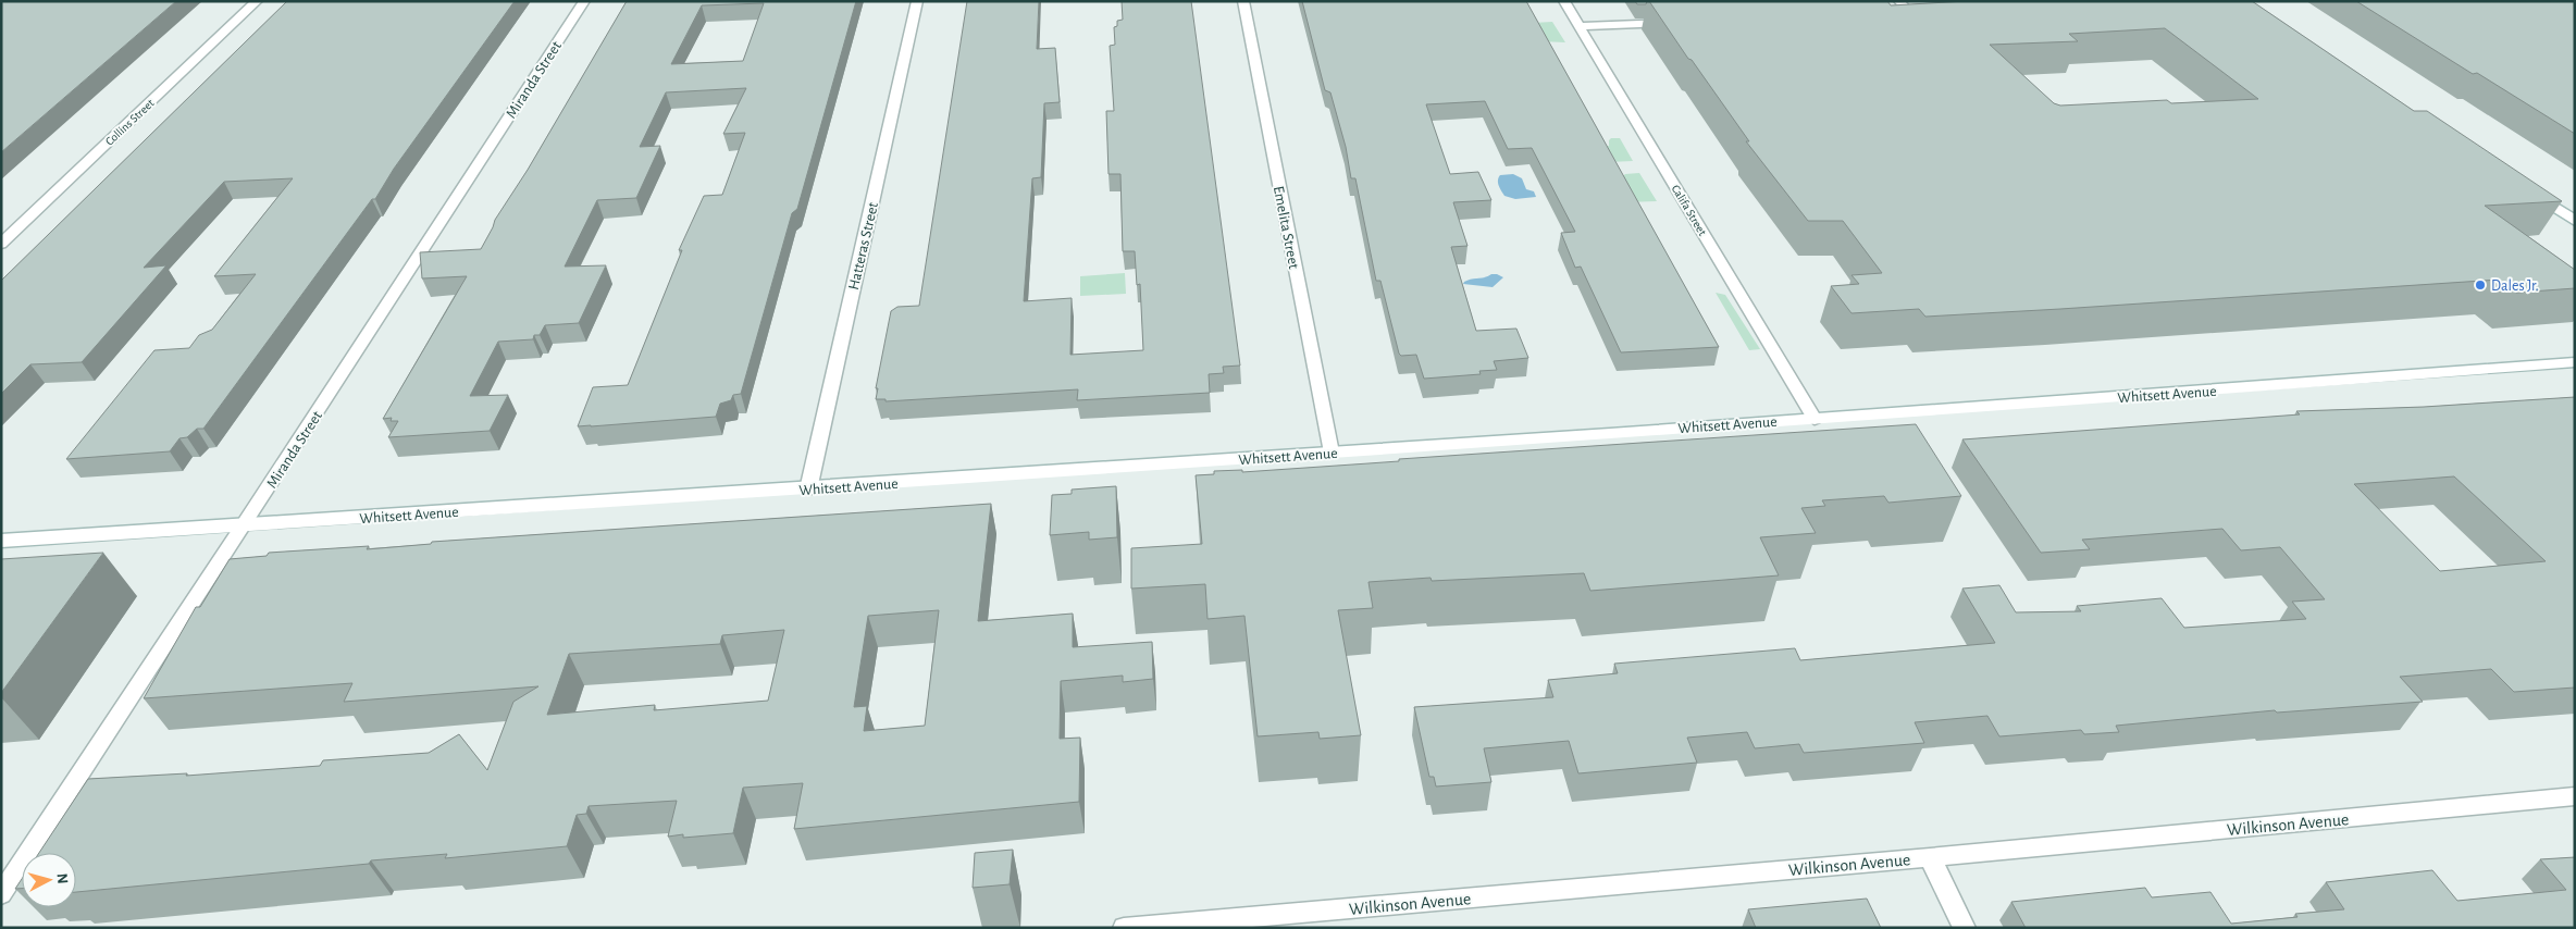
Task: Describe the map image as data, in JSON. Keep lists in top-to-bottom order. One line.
{"streets":{"street":["Miranda Street","Collins Street","Califa Street","Emelita Street","Hatteras Street","Whitsett Avenue","Wilkinson Avenue"]},"crossings":[["Miranda Street","Whitsett Avenue"],["Califa Street","Whitsett Avenue"],["Emelita Street","Whitsett Avenue"],["Hatteras Street","Whitsett Avenue"]],"places":["Dales Jr."],"north":"right"}
